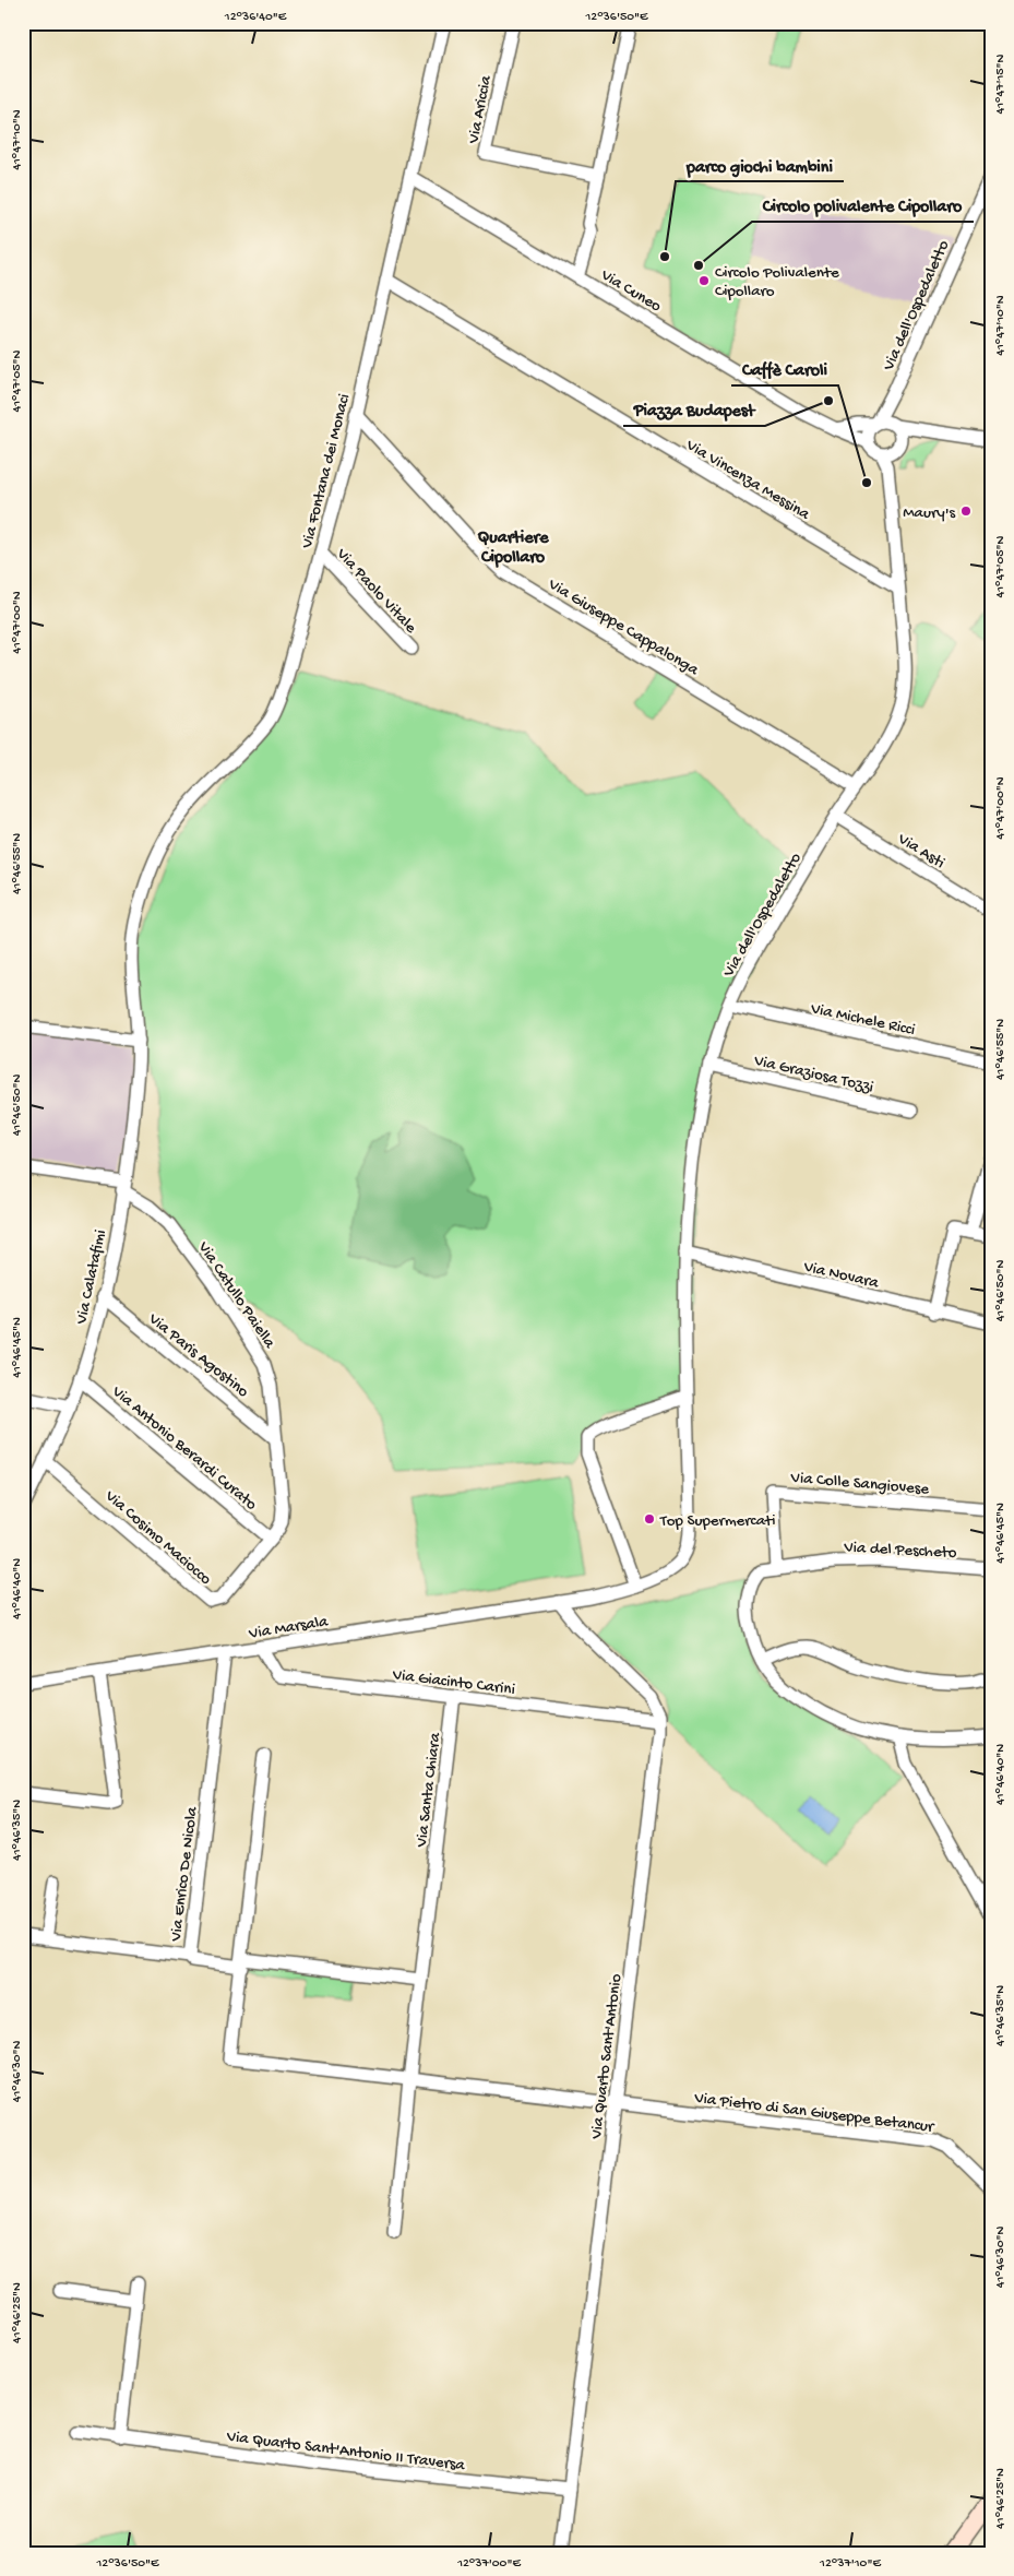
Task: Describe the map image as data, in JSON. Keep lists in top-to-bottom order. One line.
{"streets":{"street":["Via Ariccia","Via Cuneo","Via dell'Ospedaletto","Via Fontana dei Monaci","Via Vincenza Messina","Via Paolo Vitale","Via Giuseppe Cappalonga","Via Asti","Via Michele Ricci","Via Graziosa Tozzi","Via Novara","Via Calatafimi","Via Catullo Paiella","Via Paris Agostino","Via Antonio Berardi Curato","Via Colle Sangiovese","Via Cosimo Maciocco","Via del Pescheto","Via Marsala","Via Giacinto Carini","Via Santa Chiara","Via Enrico De Nicola","Via Quarto Sant'Antonio","Via Pietro di San Giuseppe Betancur","Via Quarto Sant'Antonio II Traversa"]},"crossings":[["Via Cuneo","Via dell'Ospedaletto"],["Via Cuneo","Via Fontana dei Monaci"],["Via dell'Ospedaletto","Via Vincenza Messina"],["Via dell'Ospedaletto","Via Giuseppe Cappalonga"],["Via dell'Ospedaletto","Via Asti"],["Via dell'Ospedaletto","Via Michele Ricci"],["Via dell'Ospedaletto","Via Graziosa Tozzi"],["Via dell'Ospedaletto","Via Novara"],["Via dell'Ospedaletto","Via Marsala"],["Via dell'Ospedaletto","Via Quarto Sant'Antonio"],["Via Fontana dei Monaci","Via Vincenza Messina"],["Via Fontana dei Monaci","Via Paolo Vitale"],["Via Fontana dei Monaci","Via Giuseppe Cappalonga"],["Via Fontana dei Monaci","Via Calatafimi"],["Via Calatafimi","Via Catullo Paiella"],["Via Calatafimi","Via Paris Agostino"],["Via Calatafimi","Via Antonio Berardi Curato"],["Via Calatafimi","Via Cosimo Maciocco"],["Via Catullo Paiella","Via Paris Agostino"],["Via Catullo Paiella","Via Antonio Berardi Curato"],["Via Catullo Paiella","Via Cosimo Maciocco"],["Via Antonio Berardi Curato","Via Cosimo Maciocco"],["Via Colle Sangiovese","Via del Pescheto"],["Via Marsala","Via Giacinto Carini"],["Via Marsala","Via Enrico De Nicola"],["Via Marsala","Via Quarto Sant'Antonio"],["Via Giacinto Carini","Via Santa Chiara"],["Via Giacinto Carini","Via Quarto Sant'Antonio"],["Via Santa Chiara","Via Pietro di San Giuseppe Betancur"],["Via Quarto Sant'Antonio","Via Pietro di San Giuseppe Betancur"],["Via Quarto Sant'Antonio","Via Quarto Sant'Antonio II Traversa"]],"districts":["Quartiere Cipollaro"],"places":["parco giochi bambini","Circolo polivalente Cipollaro","Circolo Polivalente Cipollaro","Piazza Budapest","Caffè Caroli","Maury's","Top Supermercati"],"coordinates":["12°36'40\"E","12°36'50\"E","41°47'15\"N","41°47'10\"N","41°47'05\"N","41°47'00\"N","41°46'55\"N","41°46'50\"N","41°46'45\"N","41°46'40\"N","41°46'35\"N","41°46'30\"N","41°46'25\"N","12°37'00\"E","12°37'10\"E"]}
